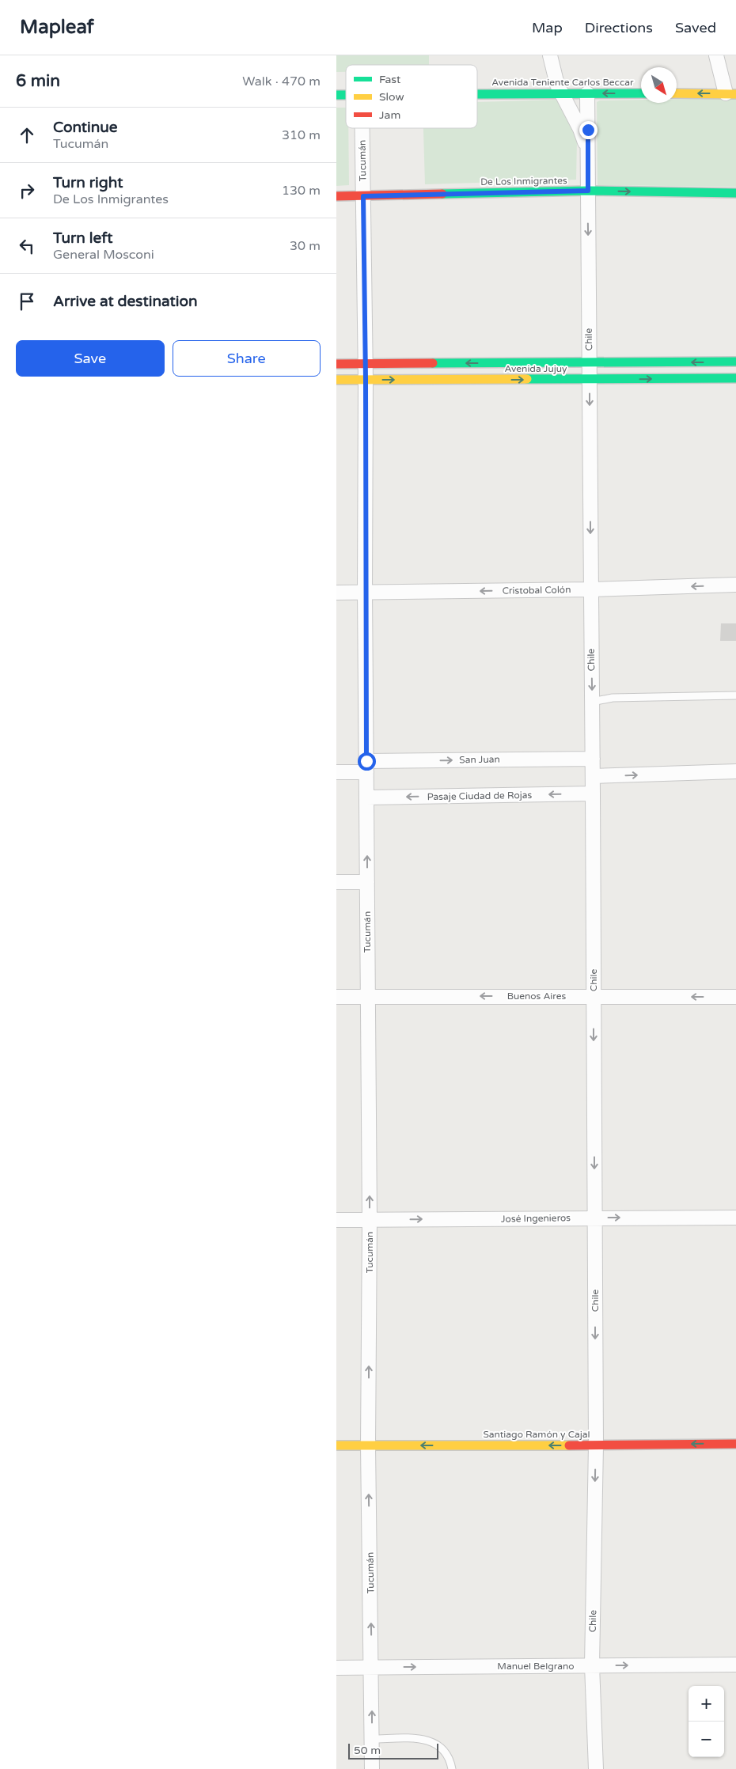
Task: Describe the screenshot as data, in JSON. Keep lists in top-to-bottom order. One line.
{"streets":{"street":["Avenida Teniente Carlos Beccar","Tucumán","De Los Inmigrantes","Chile","Avenida Jujuy","Cristobal Colón","San Juan","Pasaje Ciudad de Rojas","Buenos Aires","José Ingenieros","Santiago Ramón y Cajal","Manuel Belgrano"]},"crossings":[["Avenida Teniente Carlos Beccar","Chile"],["Tucumán","De Los Inmigrantes"],["Tucumán","Avenida Jujuy"],["Tucumán","Cristobal Colón"],["Tucumán","San Juan"],["Tucumán","Pasaje Ciudad de Rojas"],["Tucumán","Buenos Aires"],["Tucumán","José Ingenieros"],["Tucumán","Santiago Ramón y Cajal"],["Tucumán","Manuel Belgrano"],["De Los Inmigrantes","Chile"],["Chile","Avenida Jujuy"],["Chile","Cristobal Colón"],["Chile","San Juan"],["Chile","Pasaje Ciudad de Rojas"],["Chile","Buenos Aires"],["Chile","José Ingenieros"],["Chile","Santiago Ramón y Cajal"],["Chile","Manuel Belgrano"]],"one_way":["Tucumán","De Los Inmigrantes","Chile","Cristobal Colón","San Juan","Pasaje Ciudad de Rojas","Buenos Aires","José Ingenieros","Santiago Ramón y Cajal","Manuel Belgrano"],"legend":["Fast","Slow","Jam"],"scale_bar":"50 m","north":"bottom right","page":{"header":"Mapleaf","nav":["Map","Directions","Saved"],"heading":["6 min","Walk · 470 m"],"list":[["Continue","Tucumán","310 m"],["Turn right","De Los Inmigrantes","130 m"],["Turn left","General Mosconi","30 m"],"Arrive at destination"],"buttons":["Save","Share"],"map_buttons":["+","−"],"scale":"50 m"}}
